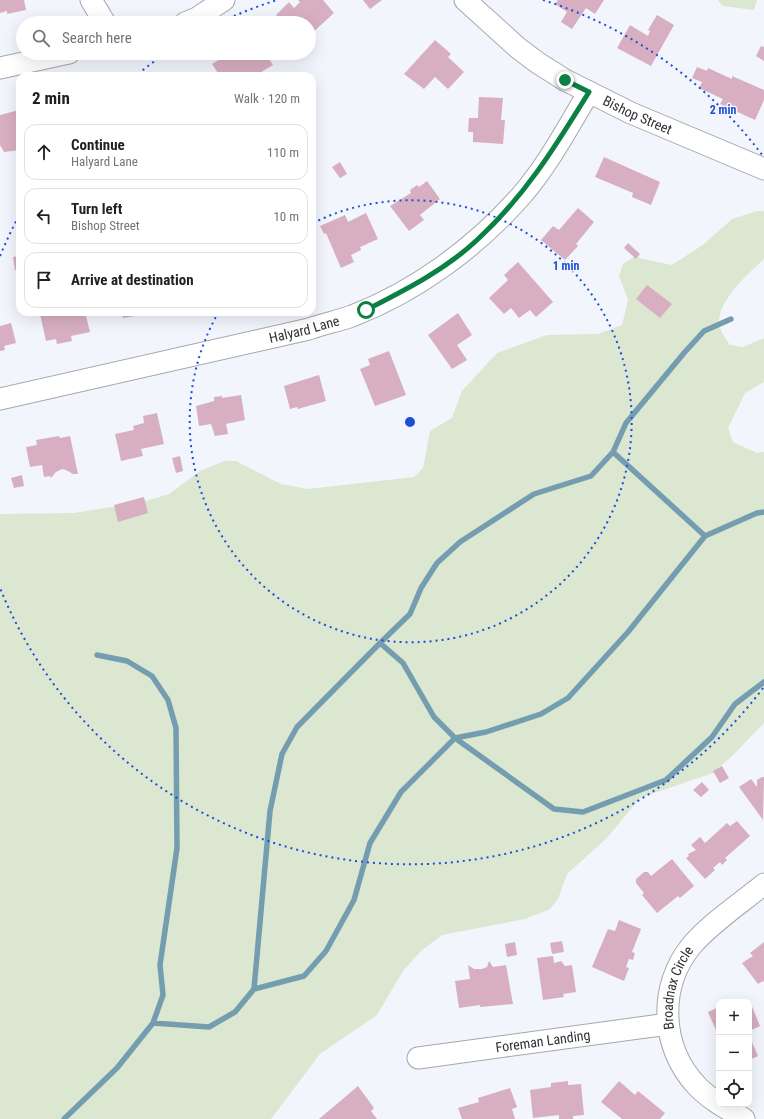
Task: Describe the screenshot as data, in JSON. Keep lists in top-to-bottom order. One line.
{"streets":{"street":["Bishop Street","Halyard Lane","Broadnax Circle","Foreman Landing"]},"crossings":[["Bishop Street","Halyard Lane"],["Broadnax Circle","Foreman Landing"]],"page":{"search":"Search here","heading":["2 min","Walk · 120 m"],"list":[["Continue","Halyard Lane","110 m"],["Turn left","Bishop Street","10 m"],"Arrive at destination"],"map_buttons":["+","−"]},"rings":["2 min","1 min"]}
